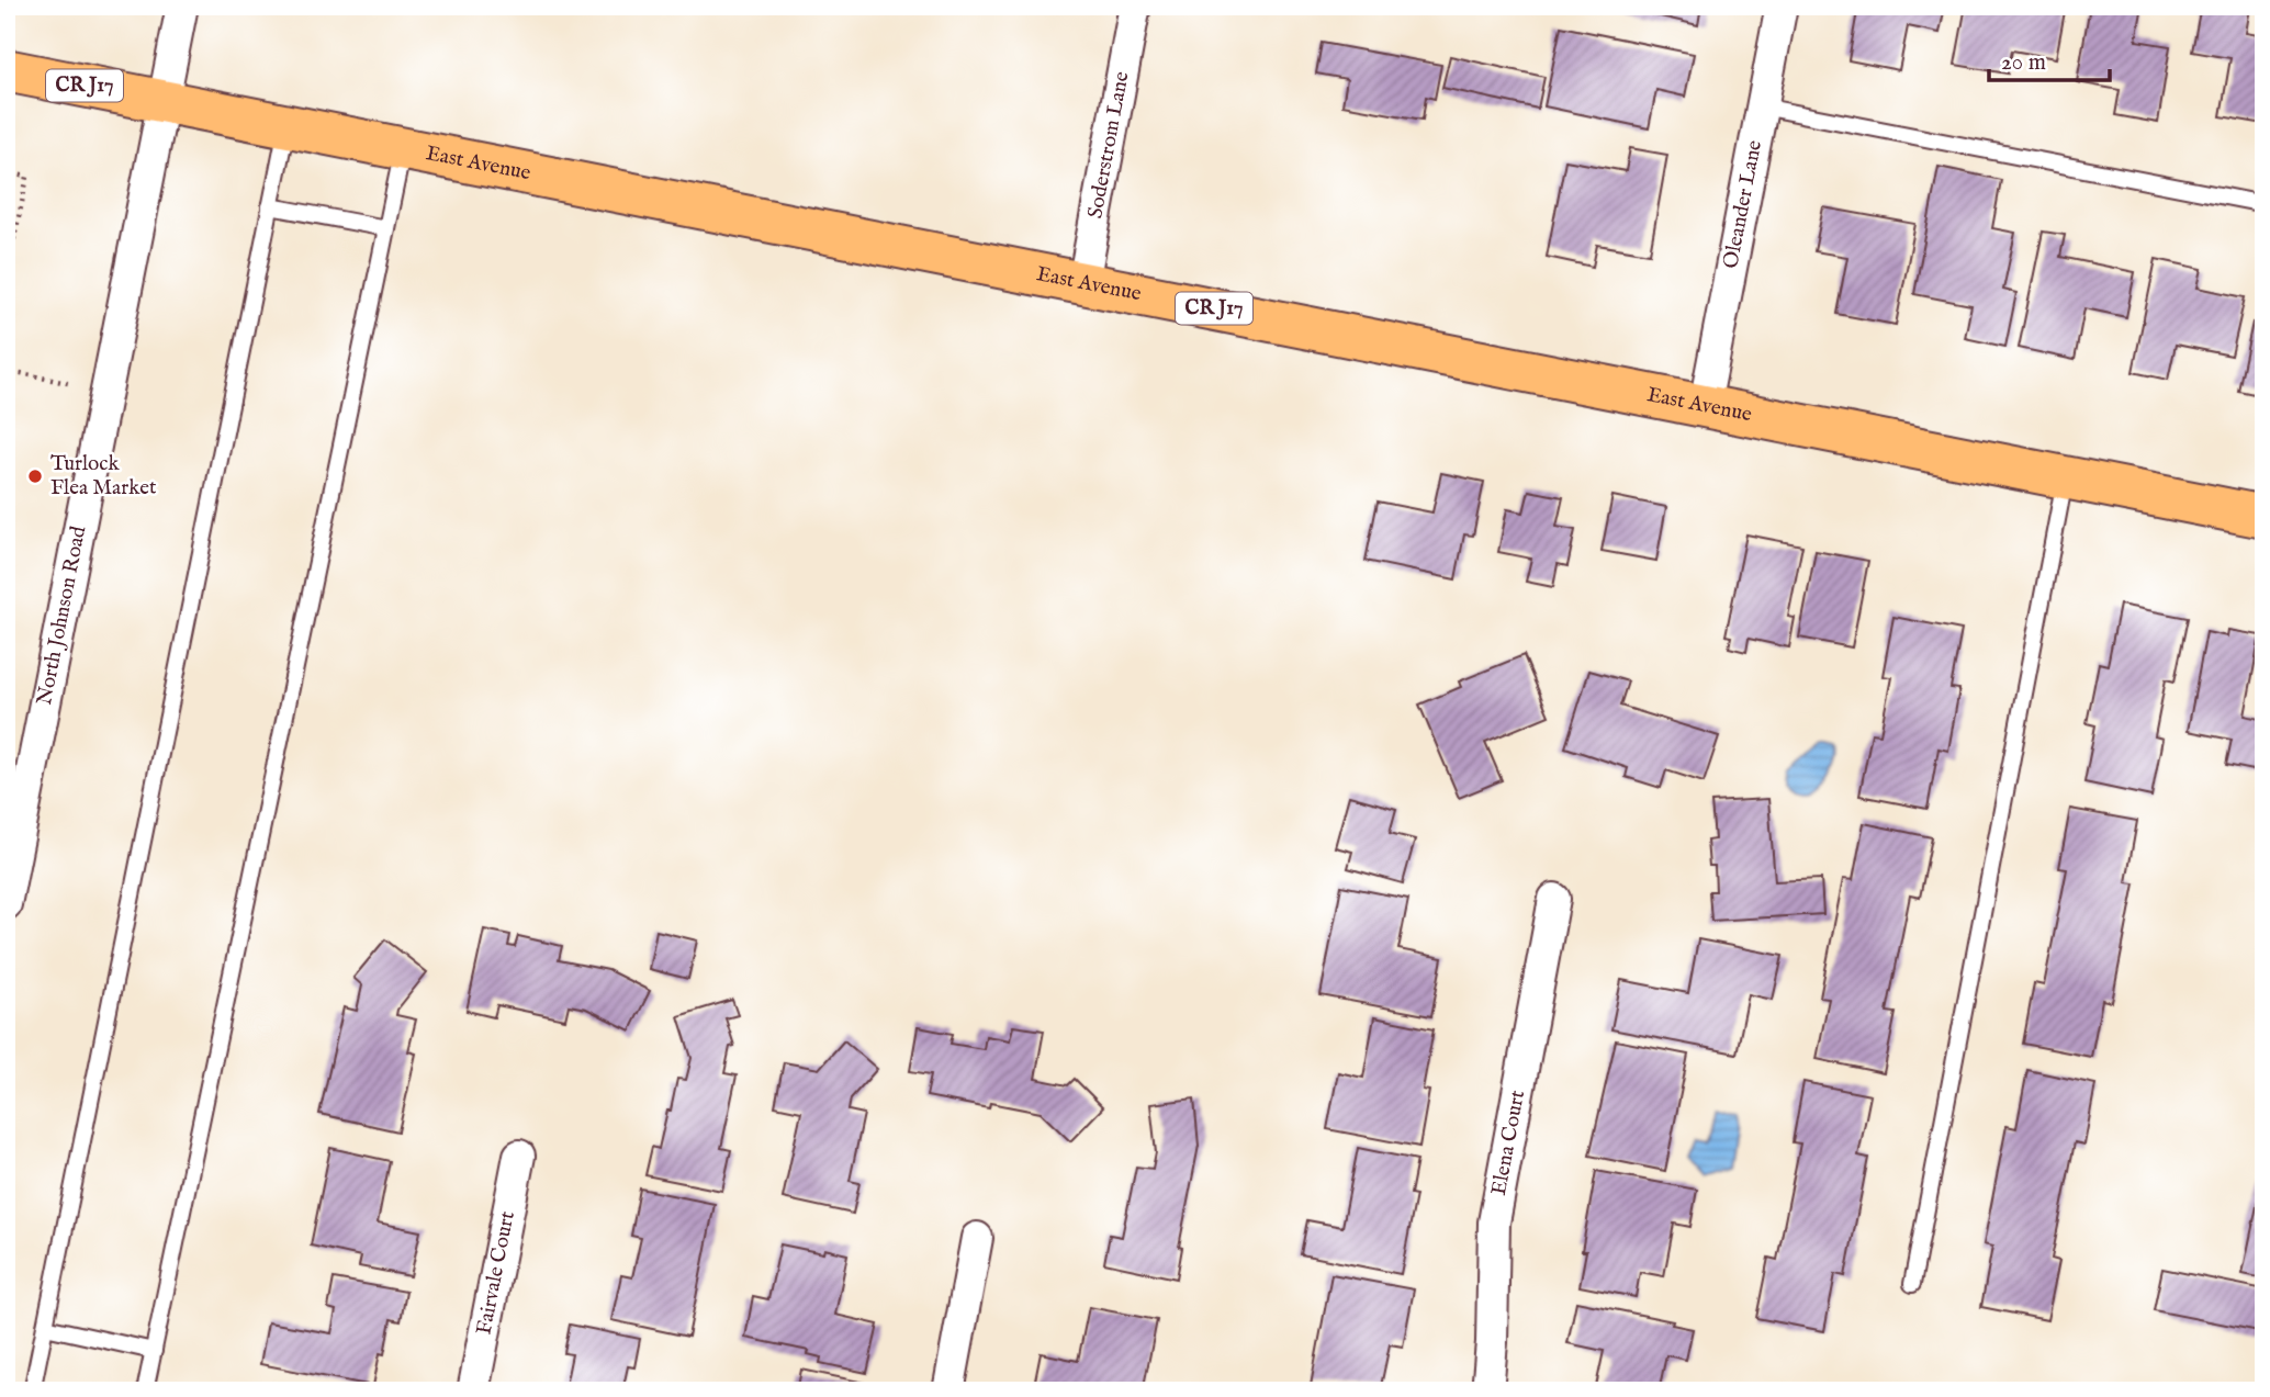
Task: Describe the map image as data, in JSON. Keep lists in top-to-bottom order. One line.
{"streets":{"main road":["CR J17","East Avenue"],"street":["Soderstrom Lane","Oleander Lane","North Johnson Road","Elena Court","Fairvale Court"]},"crossings":[["Soderstrom Lane","East Avenue"],["East Avenue","Oleander Lane"],["East Avenue","North Johnson Road"]],"places":["Turlock Flea Market"],"scale_bar":"20 m"}
